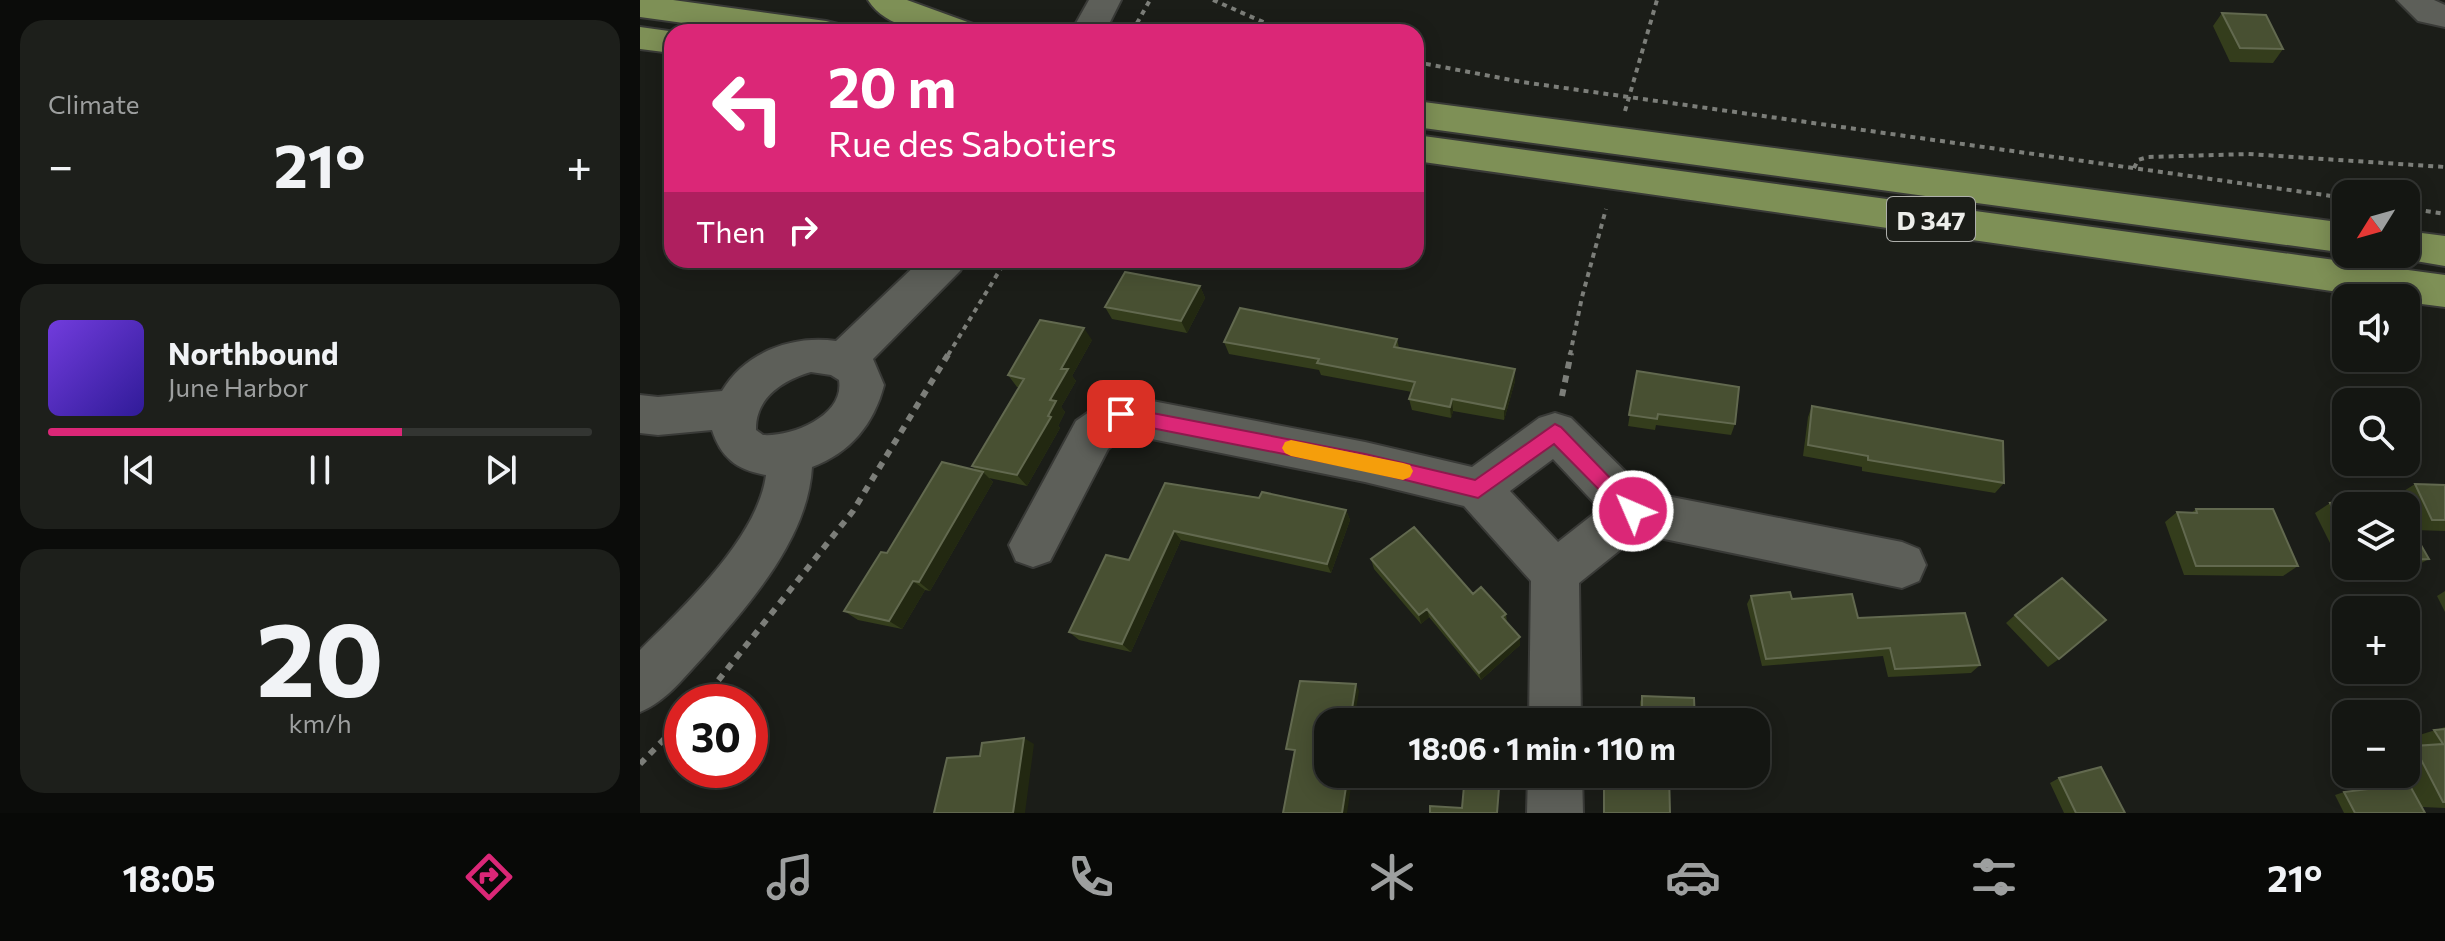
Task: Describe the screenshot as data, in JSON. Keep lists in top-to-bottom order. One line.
{"streets":{"highway":["D 347"]},"north":"bottom left","page":{"tile":["Climate",["20","km/h"]],"turn":["20 m","Rue des Sabotiers"],"heat":["−","21°","+"],"map_buttons":["+","−"],"then":"Then","song":["Northbound","June Harbor"],"limit":"30","trip":"18:06 · 1 min · 110 m","tabs":["18:05","21°"]}}
